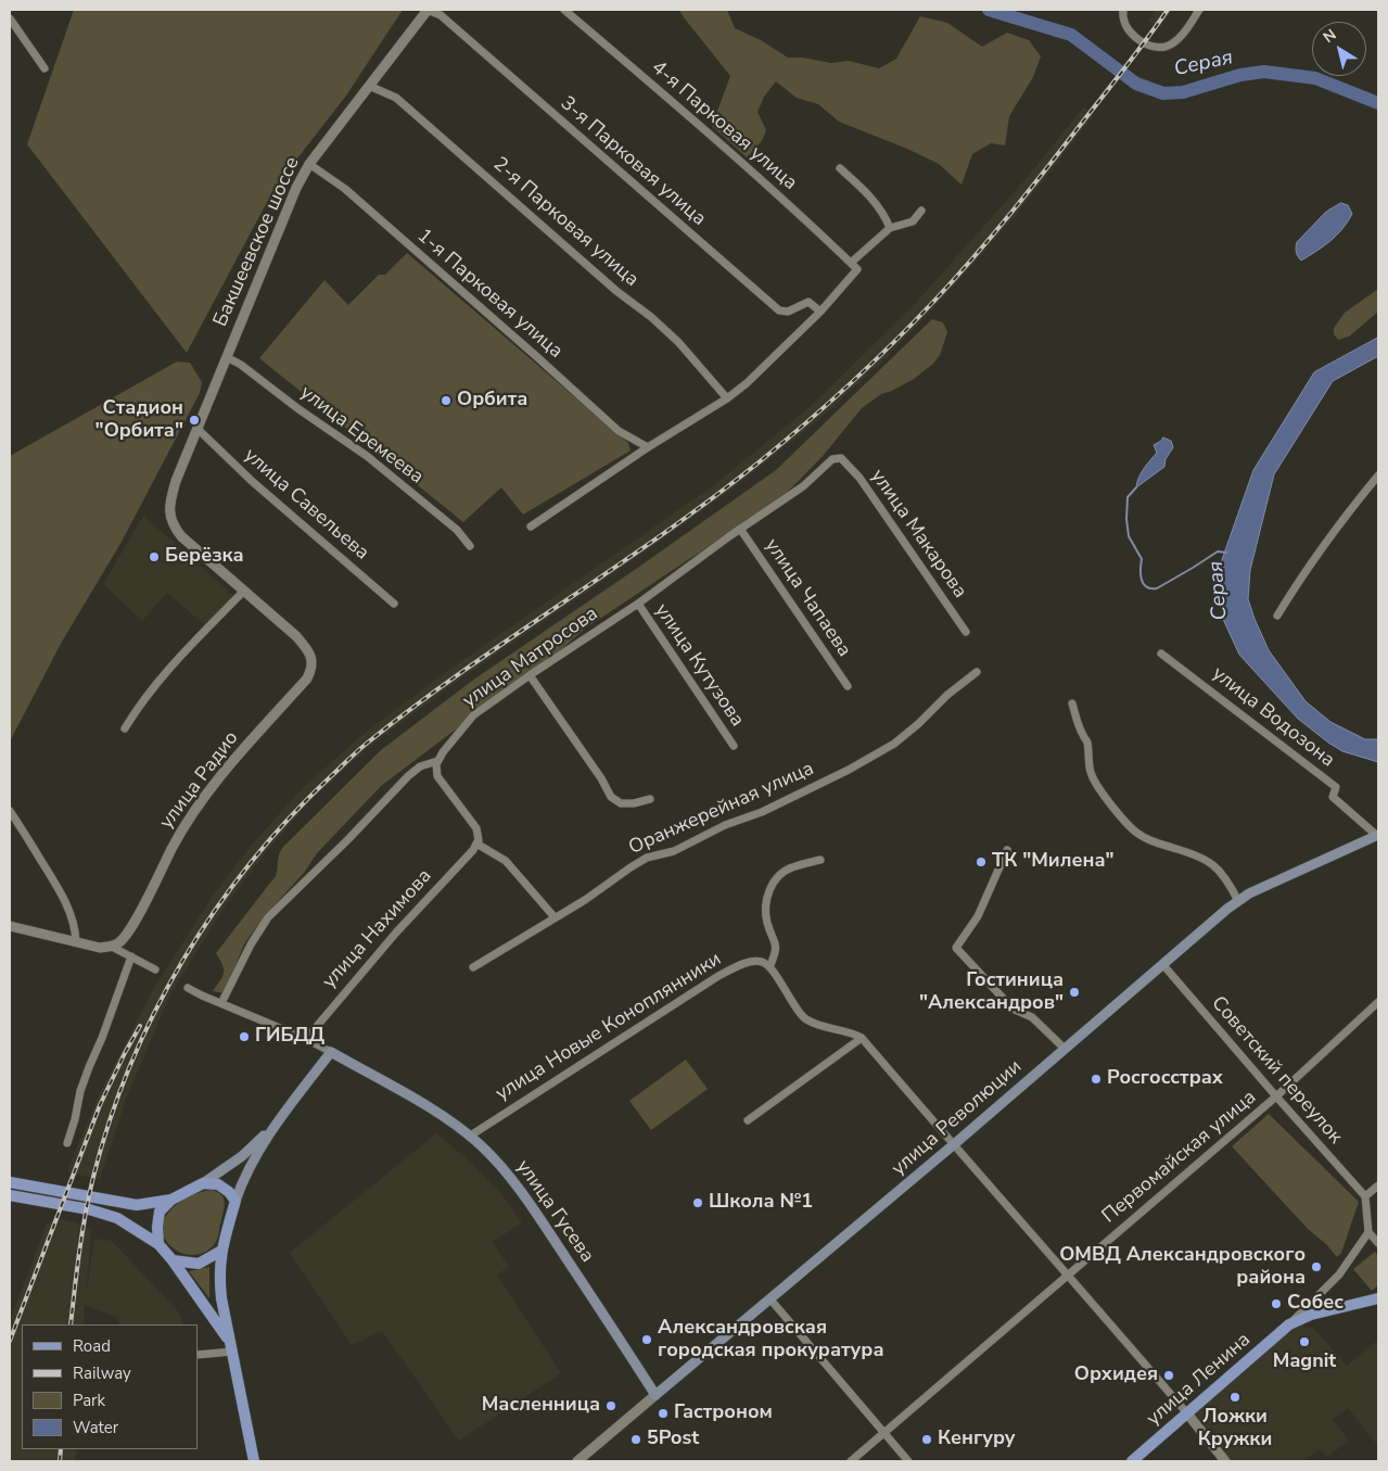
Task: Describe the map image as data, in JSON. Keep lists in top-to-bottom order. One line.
{"streets":{"main road":["улица Революции","улица Гусева","улица Ленина"],"street":["4-я Парковая улица","3-я Парковая улица","2-я Парковая улица","Бакшеевское шоссе","1-я Парковая улица","улица Еремеева","улица Савельева","улица Макарова","улица Чапаева","улица Матросова","улица Кутузова","улица Водозона","улица Радио","Оранжерейная улица","улица Нахимова","улица Новые Коноплянники","Советский переулок","Первомайская улица"]},"crossings":[["4-я Парковая улица","3-я Парковая улица"],["3-я Парковая улица","Бакшеевское шоссе"],["2-я Парковая улица","Бакшеевское шоссе"],["Бакшеевское шоссе","1-я Парковая улица"],["Бакшеевское шоссе","улица Еремеева"],["Бакшеевское шоссе","улица Савельева"],["Бакшеевское шоссе","улица Радио"],["улица Макарова","улица Матросова"],["улица Чапаева","улица Матросова"],["улица Матросова","улица Кутузова"],["улица Водозона","улица Революции"],["улица Новые Коноплянники","улица Гусева"],["Советский переулок","улица Революции"],["Советский переулок","Первомайская улица"],["улица Революции","улица Гусева"]],"water":["Серая"],"places":["Орбита","Стадион \"Орбита\"","Берёзка","ТК \"Милена\"","Гостиница \"Александров\"","ГИБДД","Росгосстрах","Школа №1","ОМВД Александровского района","Собес","Александровская городская прокуратура","Magnit","Орхидея","Ложки Кружки","Масленница","Гастроном","5Post","Кенгуру"],"legend":["Road","Railway","Park","Water"],"north":"top left"}
